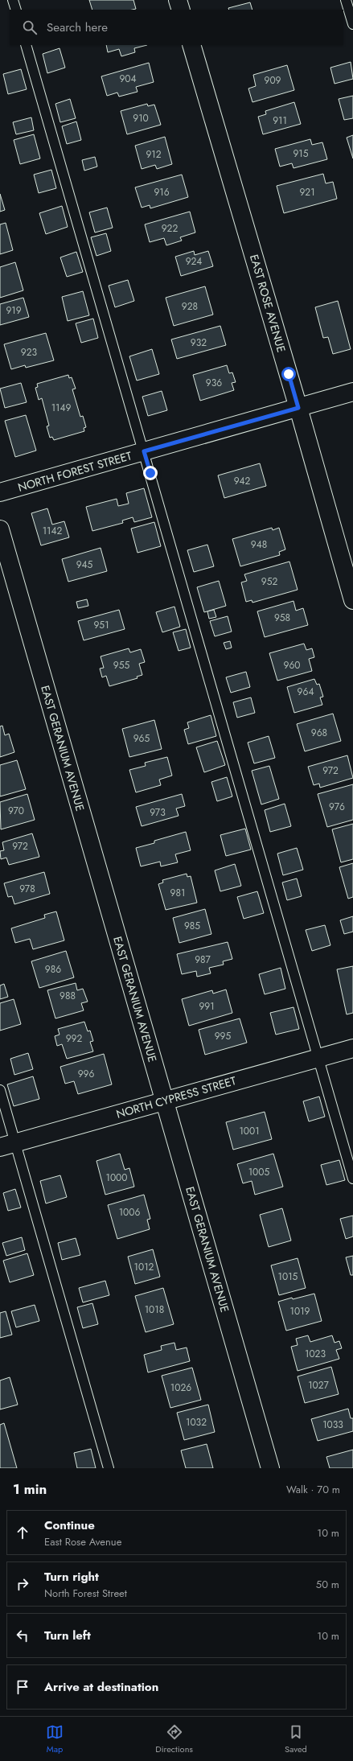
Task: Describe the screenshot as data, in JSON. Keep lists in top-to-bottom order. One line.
{"streets":{"street":["EAST ROSE AVENUE","NORTH FOREST STREET","EAST GERANIUM AVENUE","NORTH CYPRESS STREET"]},"crossings":[["EAST ROSE AVENUE","NORTH FOREST STREET"],["EAST GERANIUM AVENUE","NORTH CYPRESS STREET"]],"house_numbers":["904","909","910","911","915","912","916","921","922","924","928","919","932","923","936","1149","942","1142","948","945","952","958","951","955","960","964","968","965","972","976","970","973","972","978","981","985","987","986","988","991","995","992","996","1001","1005","1000","1006","1012","1015","1018","1019","1023","1027","1026","1032","1033"],"page":{"search":"Search here","heading":["1 min","Walk · 70 m"],"list":[["Continue","East Rose Avenue","10 m"],["Turn right","North Forest Street","50 m"],["Turn left","10 m"],"Arrive at destination"],"nav":["Map","Directions","Saved"]}}
